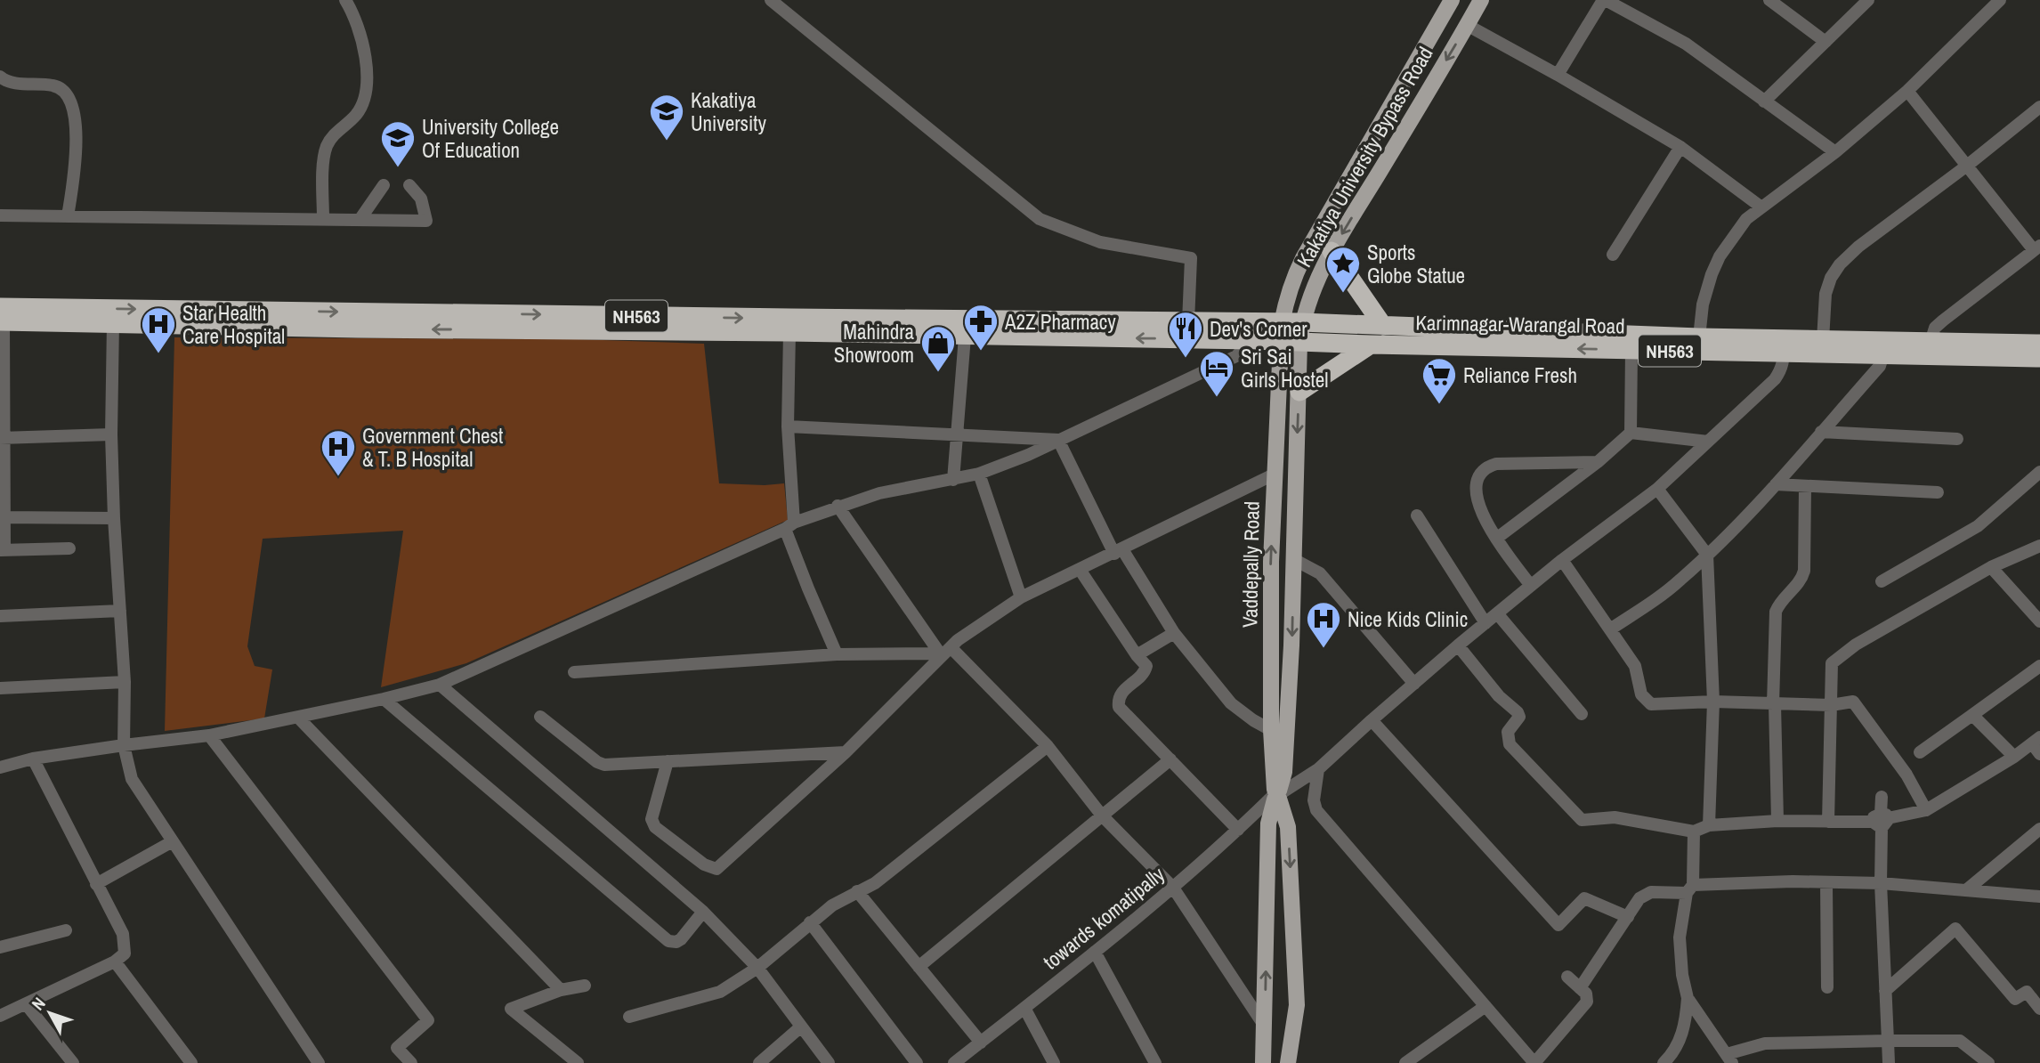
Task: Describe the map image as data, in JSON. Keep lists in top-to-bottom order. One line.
{"streets":{"highway":["NH563","Karimnagar-Warangal Road"],"main road":["Kakatiya University Bypass Road","Vaddepally Road"],"street":["towards komatipally"]},"crossings":[["Kakatiya University Bypass Road","NH563"],["Kakatiya University Bypass Road","Karimnagar-Warangal Road"],["Kakatiya University Bypass Road","Vaddepally Road"],["Kakatiya University Bypass Road","towards komatipally"],["NH563","Karimnagar-Warangal Road"],["NH563","Vaddepally Road"],["Karimnagar-Warangal Road","towards komatipally"],["Vaddepally Road","towards komatipally"]],"one_way":["Vaddepally Road"],"places":{"school or university":["Kakatiya University","University College Of Education"],"place":["Sports Globe Statue"],"pharmacy":["A2Z Pharmacy"],"hospital":["Star Health Care Hospital","Government Chest & T. B Hospital","Nice Kids Clinic"],"restaurant":["Dev's Corner"],"shop":["Mahindra Showroom"],"hotel":["Sri Sai Girls Hostel"],"supermarket":["Reliance Fresh"]},"north":"top left"}
